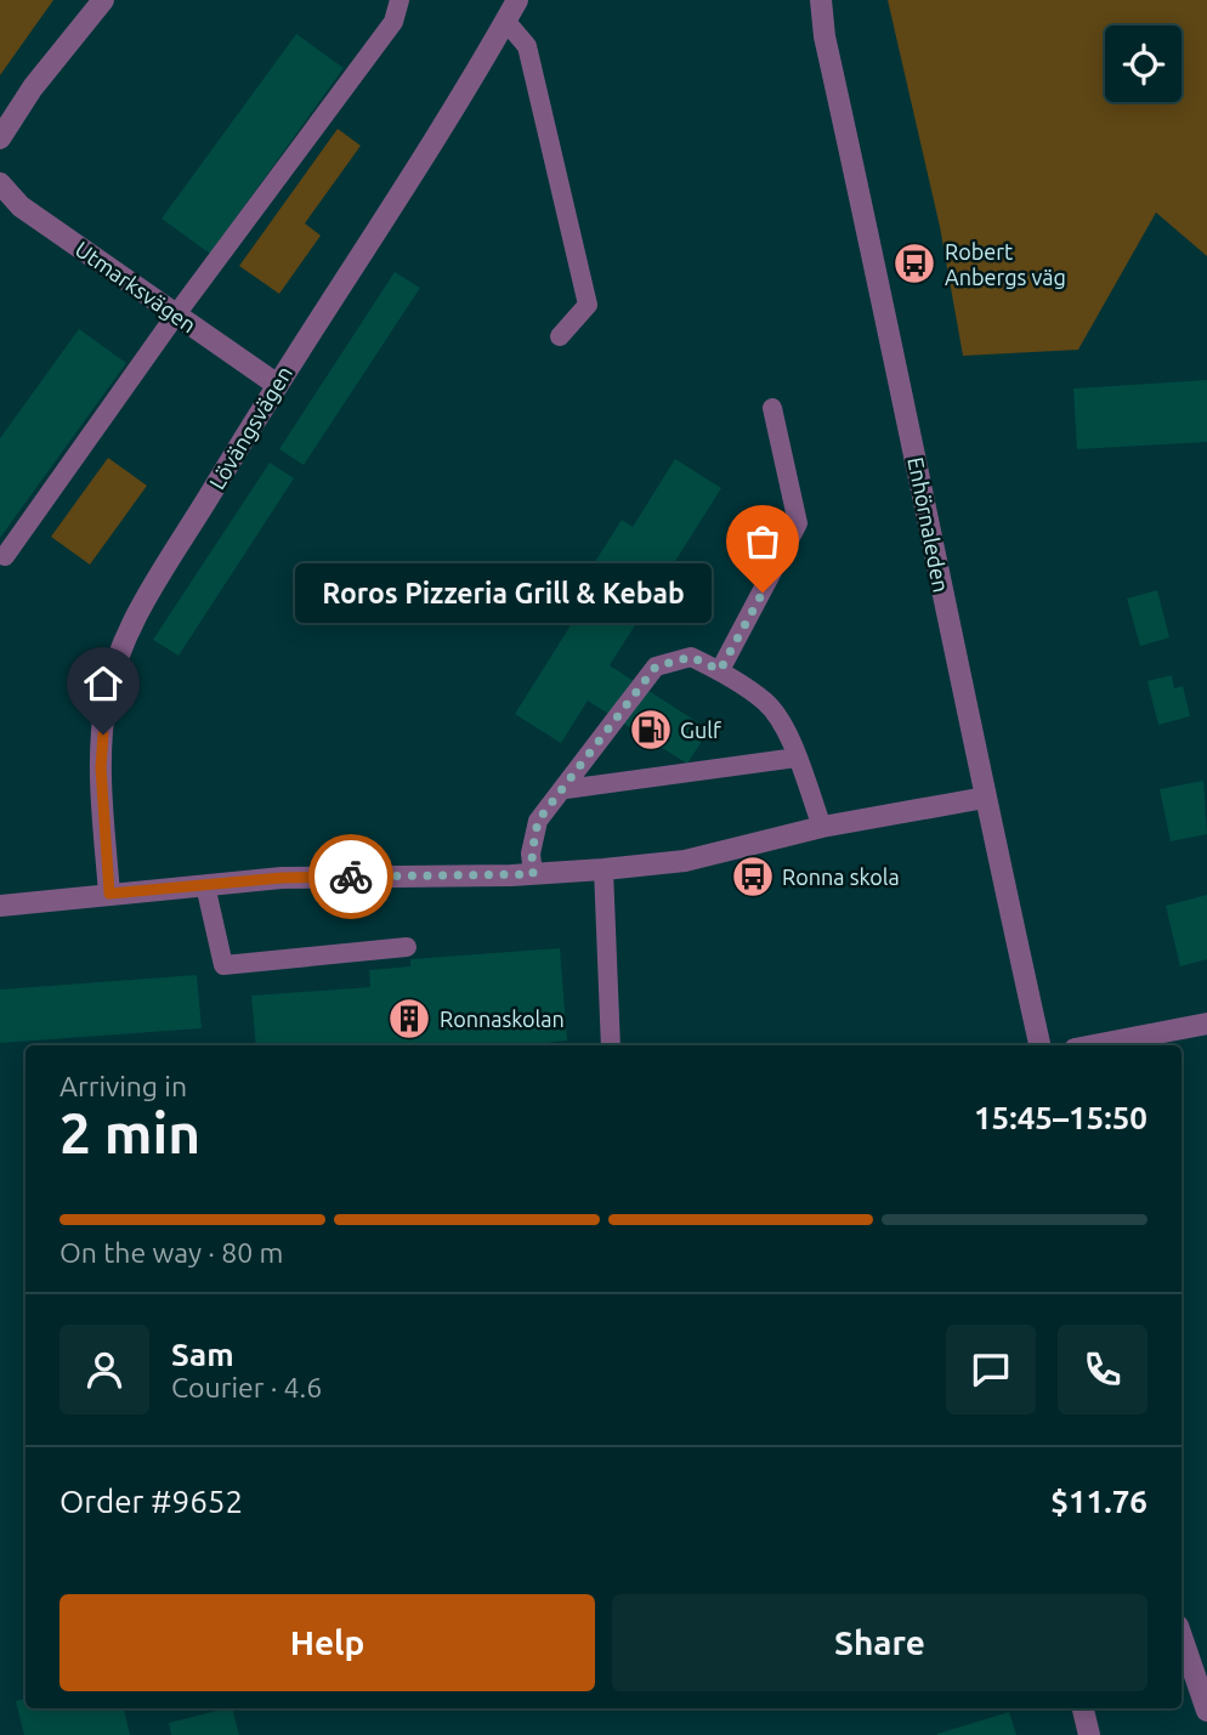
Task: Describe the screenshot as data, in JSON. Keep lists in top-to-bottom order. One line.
{"streets":{"street":["Utmarksvägen","Lövängsvägen","Enhörnaleden"]},"crossings":[["Utmarksvägen","Lövängsvägen"]],"places":{"bus stop":["Robert Anbergs väg","Ronna skola"],"other":["Roros Pizzeria Grill & Kebab"],"fuel station":["Gulf"],"building":["Ronnaskolan"]},"page":{"bubble":"Roros Pizzeria Grill & Kebab","heading":["2 min","Arriving in","15:45–15:50"],"panel":["Sam","Courier · 4.6","Order #9652","$11.76"],"bar":"On the way · 80 m","buttons":["Help","Share"]}}
